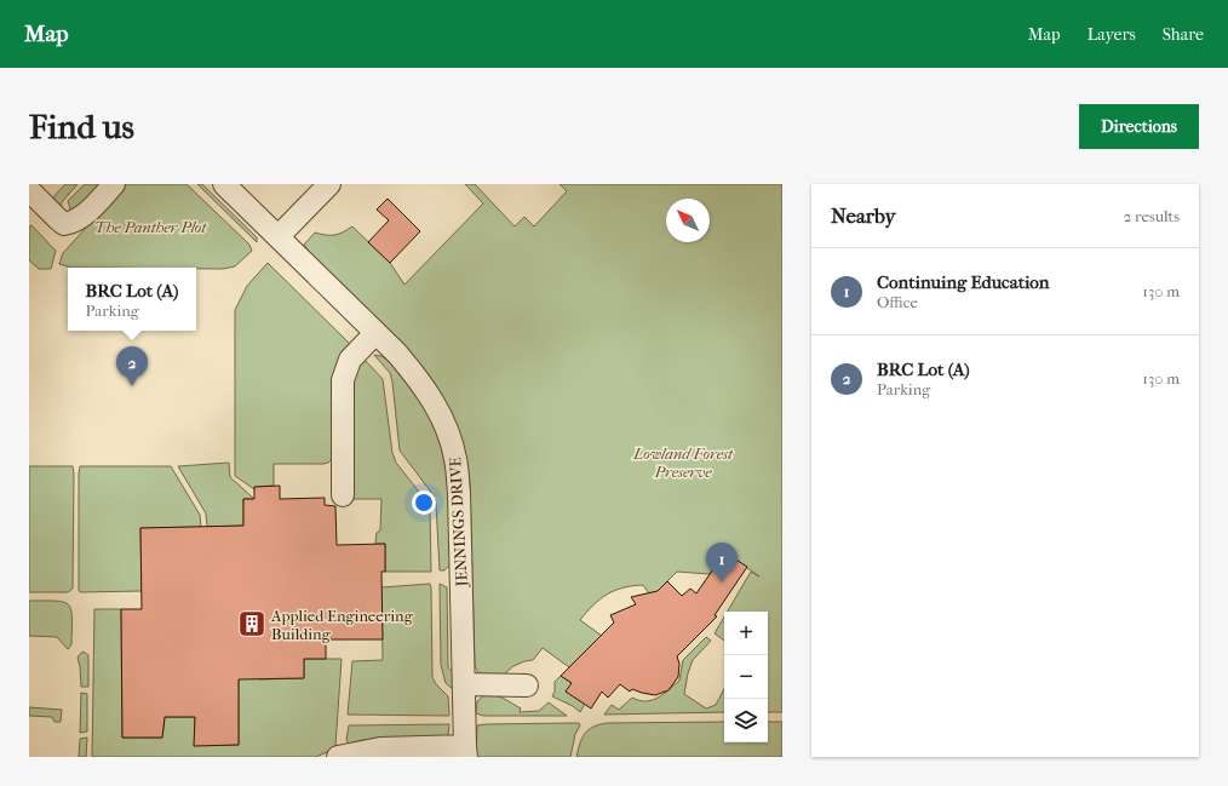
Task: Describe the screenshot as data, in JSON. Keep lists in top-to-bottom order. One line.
{"streets":{"street":["JENNINGS DRIVE"]},"parks":["The Panther Plot","Lowland Forest Preserve"],"places":{"building":["Applied Engineering Building"]},"north":"top left","page":{"header":"Map","nav":["Map","Layers","Share"],"buttons":"Directions","title":"Find us","heading":["Nearby","2 results"],"list":[{"mark":"1","name":"Continuing Education","note":"Office","value":"130 m"},{"mark":"2","name":"BRC Lot (A)","note":"Parking","value":"130 m"}],"popup":["BRC Lot (A)","Parking"],"pins":["2","1"],"map_buttons":["+","−"]}}
